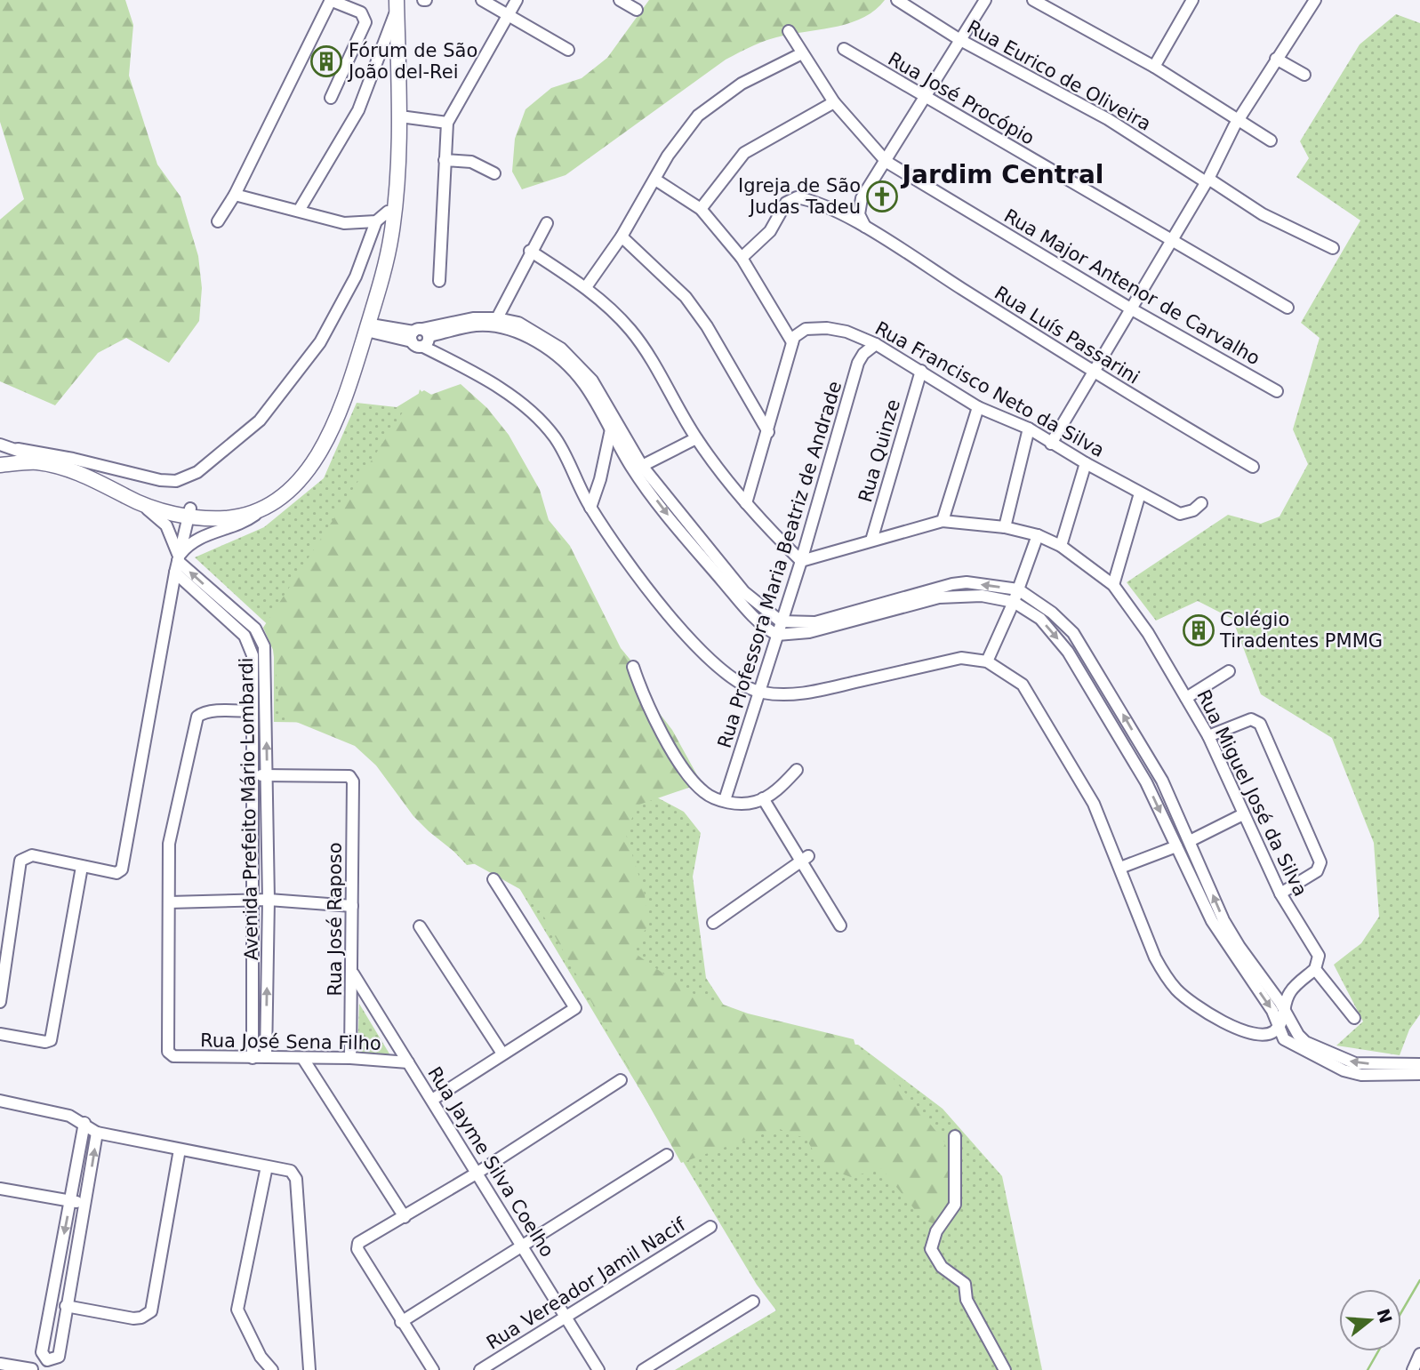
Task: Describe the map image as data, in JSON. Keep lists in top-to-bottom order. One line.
{"streets":{"street":["Rua Eurico de Oliveira","Rua José Procópio","Rua Major Antenor de Carvalho","Rua Luís Passarini","Rua Francisco Neto da Silva","Rua Quinze","Rua Professora Maria Beatriz de Andrade","Rua Miguel José da Silva","Avenida Prefeito Mário Lombardi","Rua José Raposo","Rua José Sena Filho","Rua Jayme Silva Coelho","Rua Vereador Jamil Nacif"]},"crossings":[["Rua Francisco Neto da Silva","Rua Quinze"],["Rua Francisco Neto da Silva","Rua Professora Maria Beatriz de Andrade"],["Rua Quinze","Rua Miguel José da Silva"],["Rua Professora Maria Beatriz de Andrade","Rua Miguel José da Silva"],["Avenida Prefeito Mário Lombardi","Rua José Raposo"],["Avenida Prefeito Mário Lombardi","Rua José Sena Filho"],["Rua José Raposo","Rua José Sena Filho"],["Rua José Raposo","Rua Jayme Silva Coelho"],["Rua José Sena Filho","Rua Jayme Silva Coelho"],["Rua Jayme Silva Coelho","Rua Vereador Jamil Nacif"]],"districts":["Jardim Central"],"places":{"building":["Fórum de São João del-Rei","Colégio Tiradentes PMMG"],"church":["Igreja de São Judas Tadeu"]},"north":"right"}
